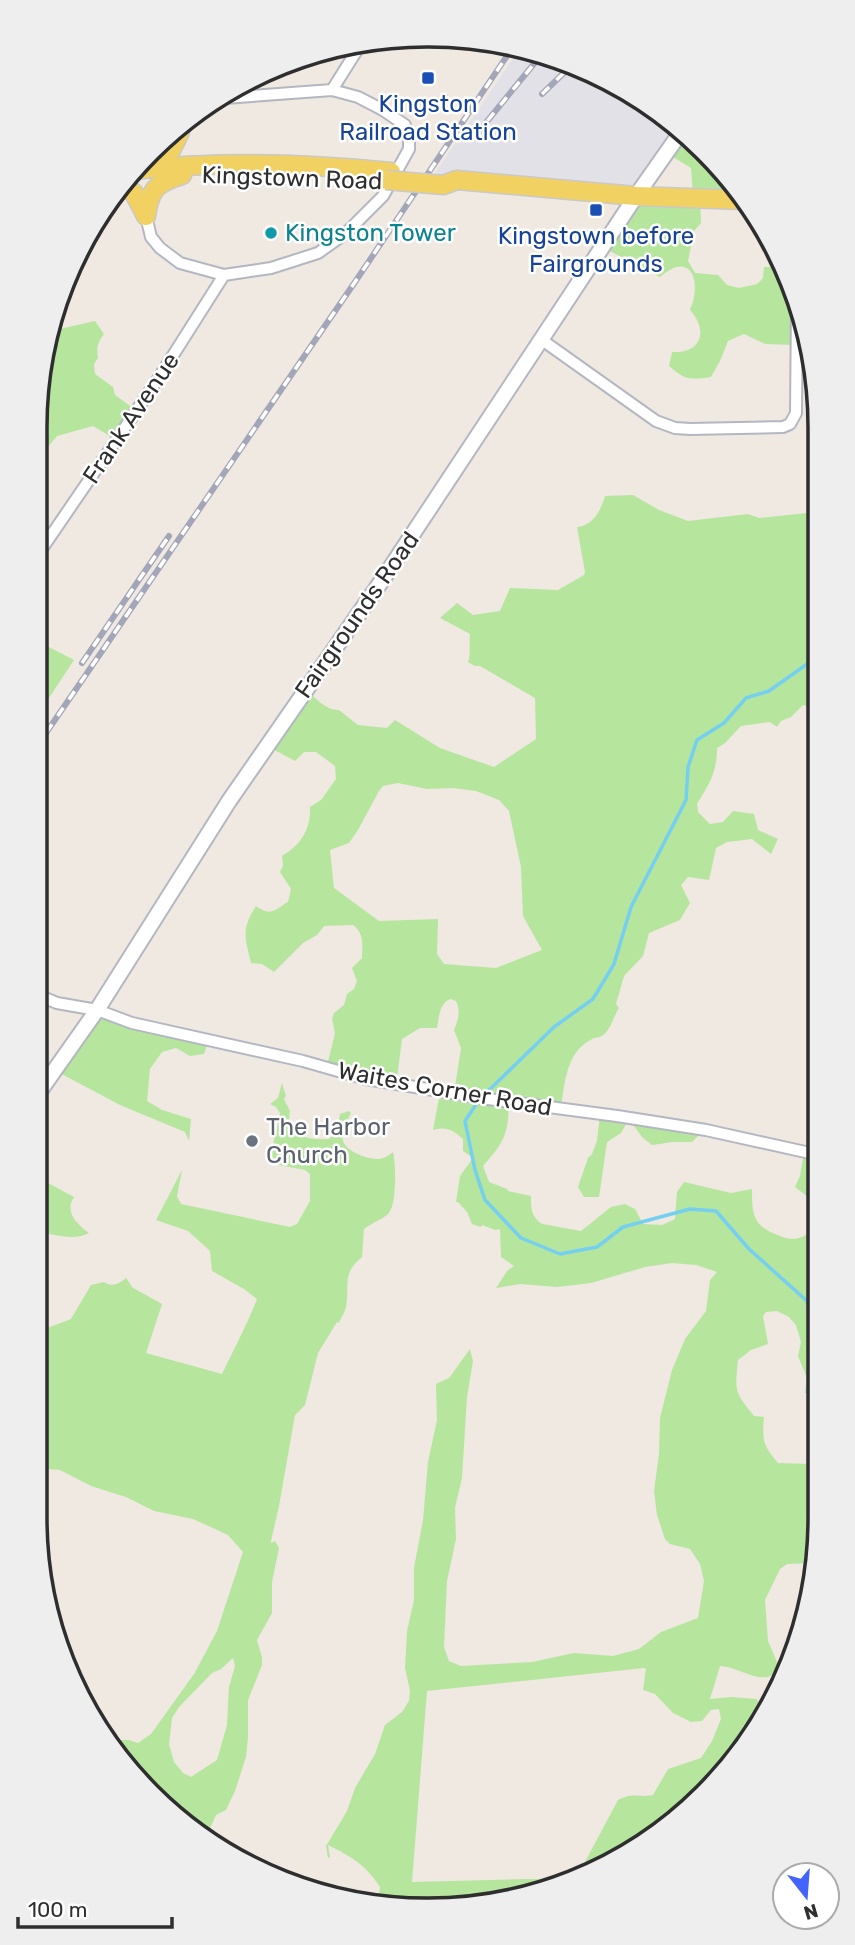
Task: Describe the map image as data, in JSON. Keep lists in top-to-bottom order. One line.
{"streets":{"main road":["Kingstown Road"],"street":["Frank Avenue","Fairgrounds Road","Waites Corner Road"]},"crossings":[["Kingstown Road","Fairgrounds Road"],["Fairgrounds Road","Waites Corner Road"]],"places":{"transit":["Kingston Railroad Station","Kingstown before Fairgrounds"],"other":["Kingston Tower","The Harbor Church"]},"scale_bar":"100 m","north":"bottom"}
